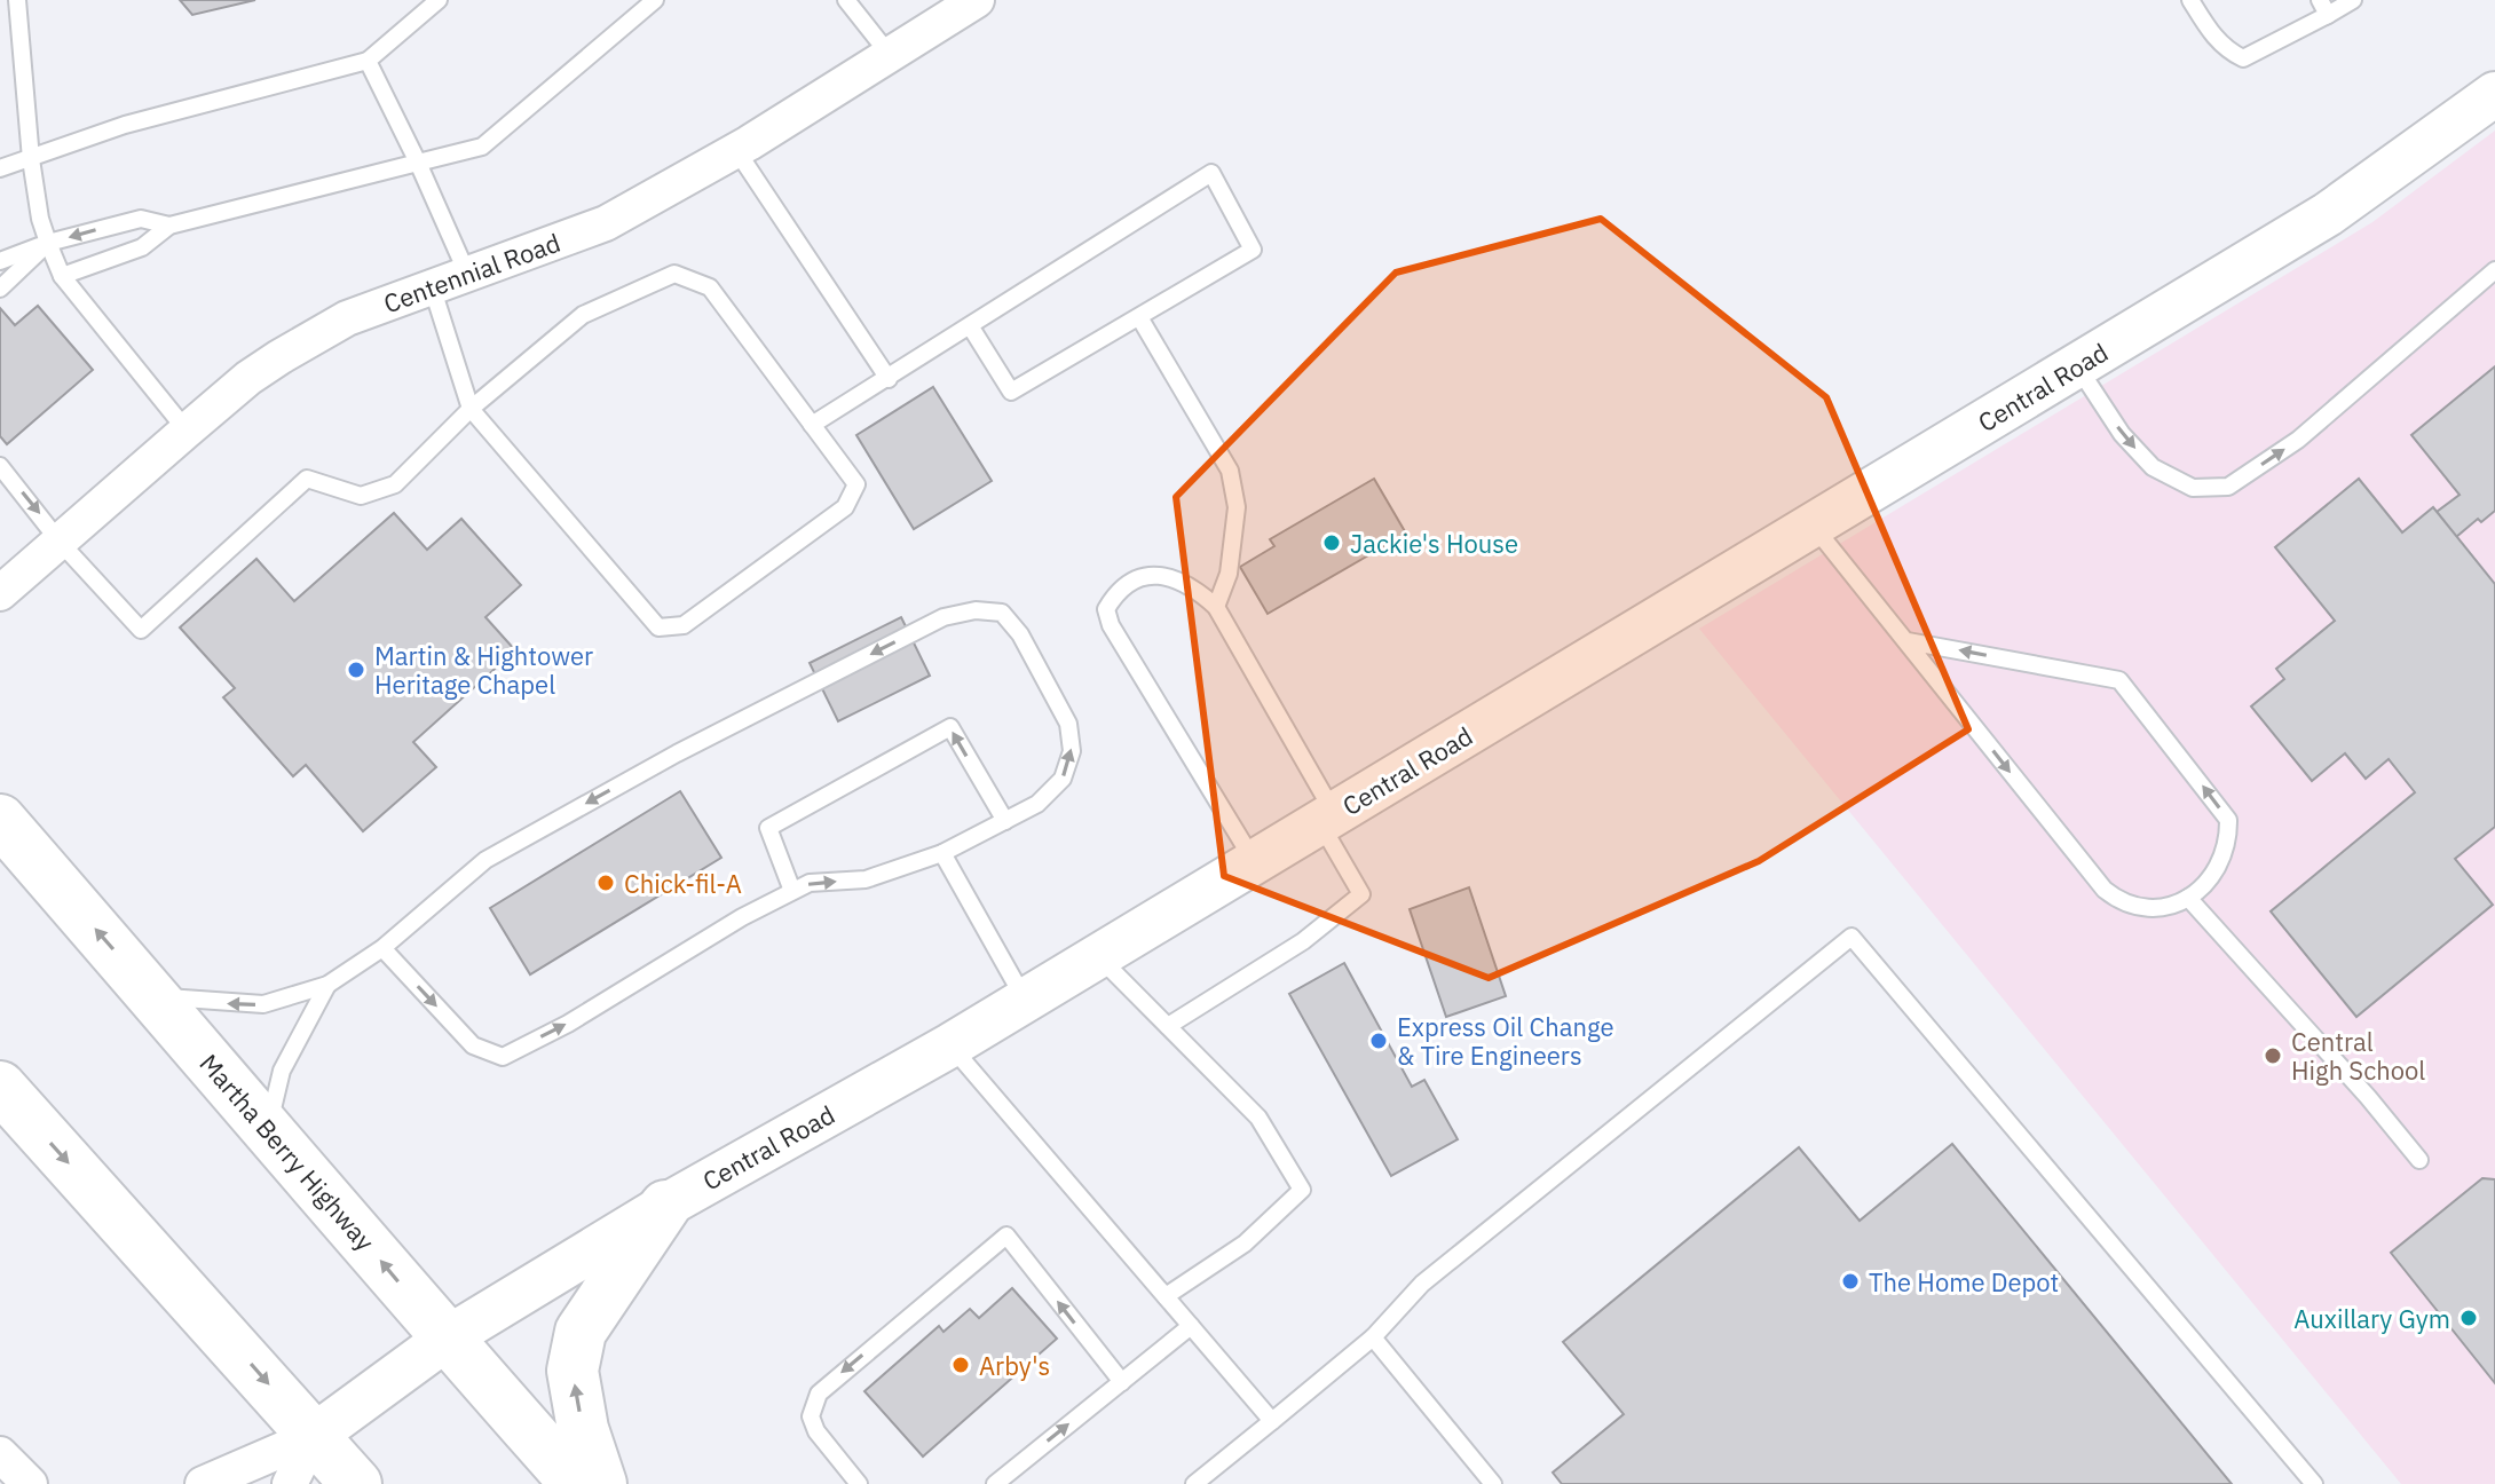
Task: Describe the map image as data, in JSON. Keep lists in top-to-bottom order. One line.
{"streets":{"highway":["Martha Berry Highway"],"street":["Centennial Road","Central Road"]},"crossings":[["Central Road","Martha Berry Highway"]],"places":["Jackie's House","Martin & Hightower Heritage Chapel","Chick-fil-A","Express Oil Change & Tire Engineers","Central High School","The Home Depot","Auxillary Gym","Arby's"]}
